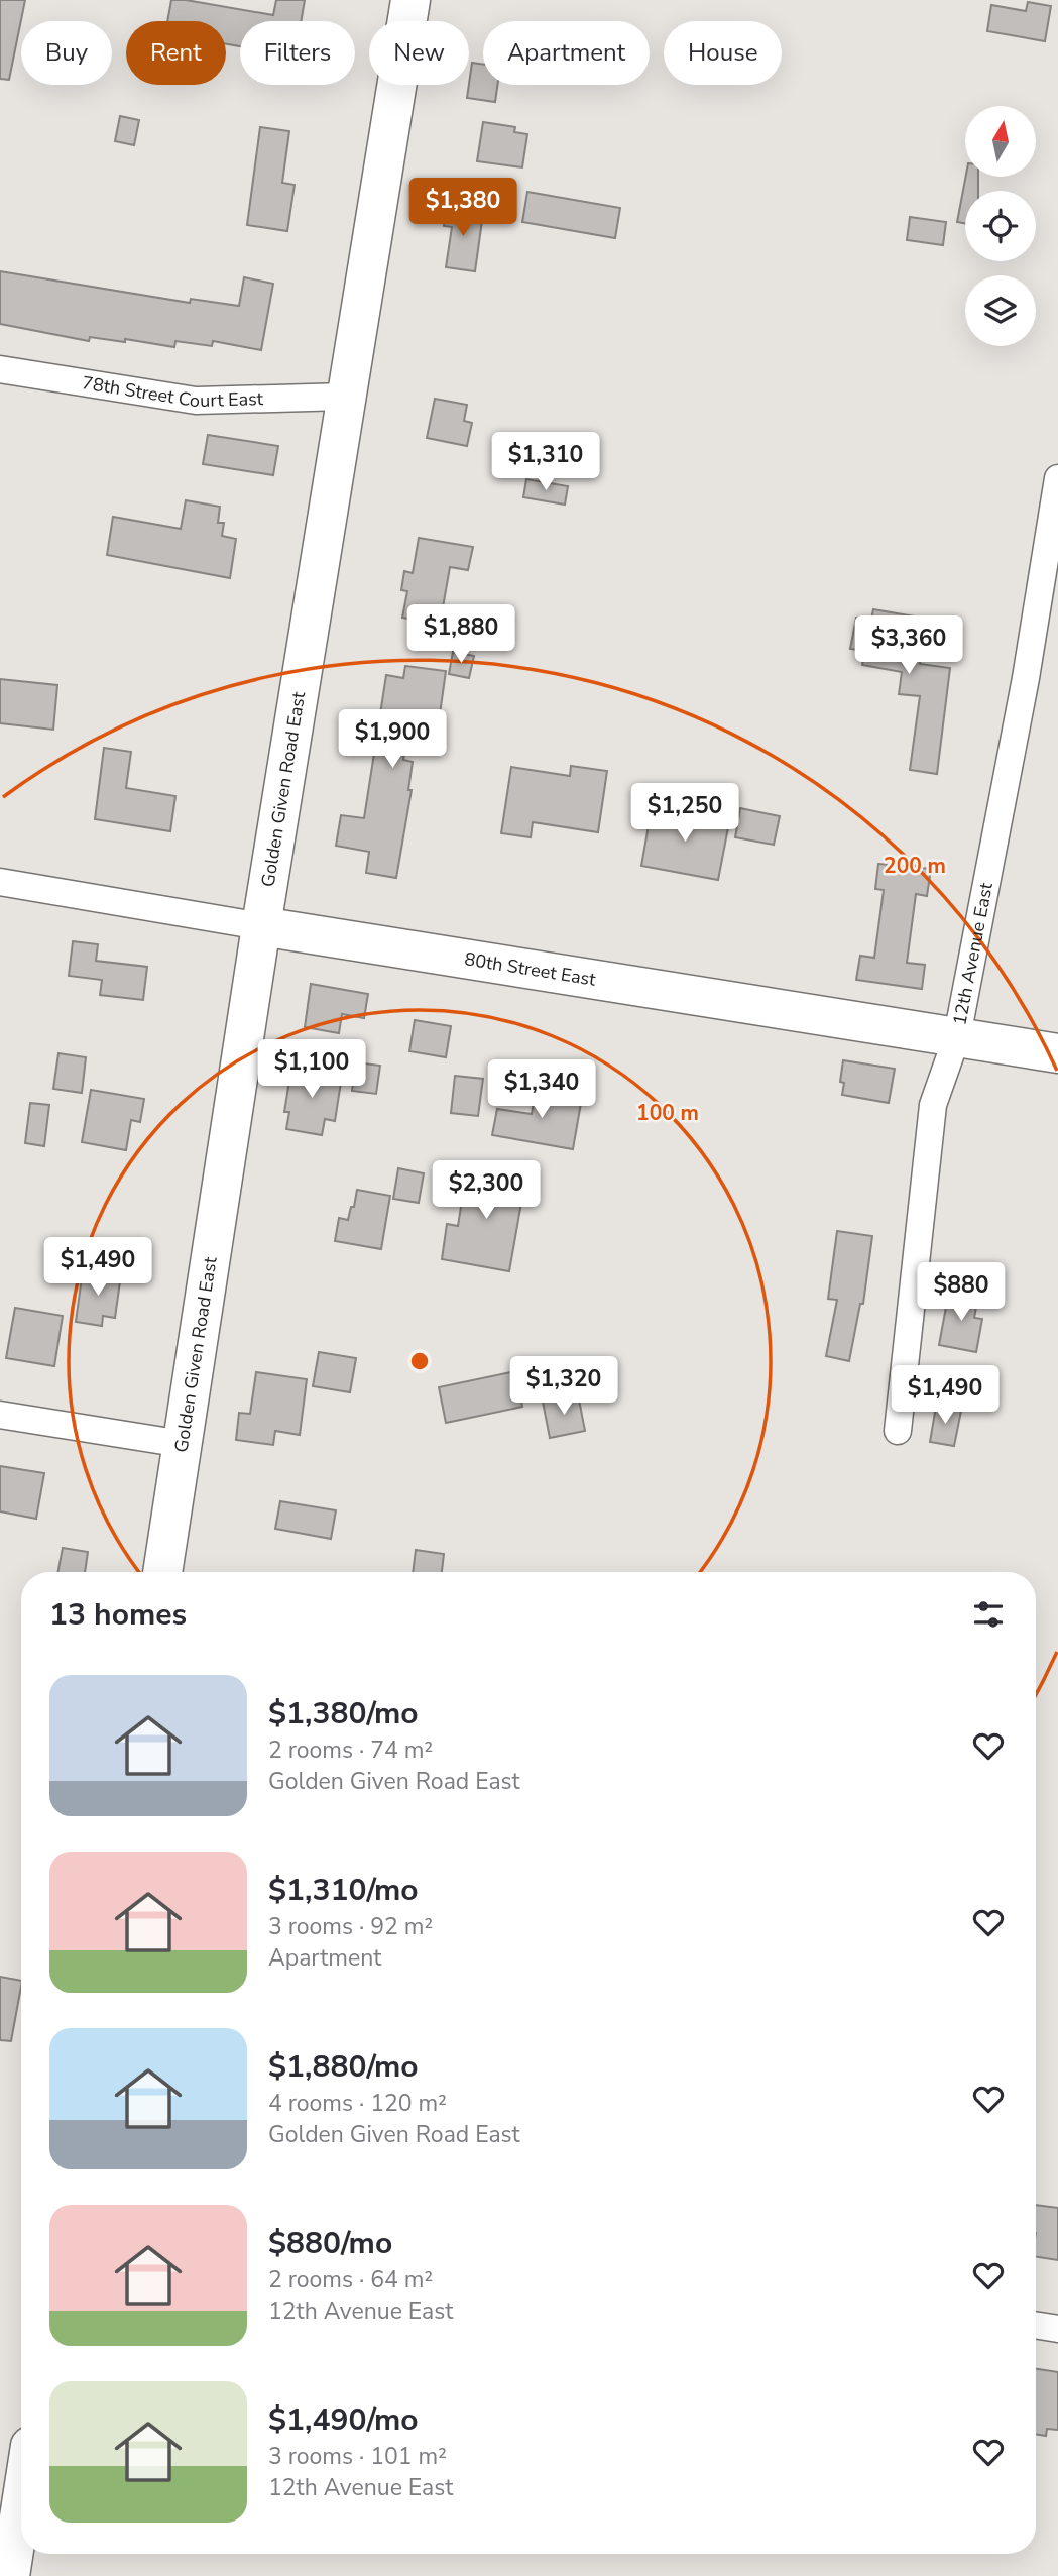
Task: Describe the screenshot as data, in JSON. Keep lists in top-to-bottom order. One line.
{"streets":{"street":["78th Street Court East","Golden Given Road East","12th Avenue East","80th Street East"]},"crossings":[["78th Street Court East","Golden Given Road East"],["Golden Given Road East","80th Street East"],["12th Avenue East","80th Street East"]],"north":"top","page":{"chip":["Buy","Rent","Filters","New","Apartment","House"],"price":["$1,380","$1,310","$1,880","$3,360","$1,900","$1,250","$1,100","$1,340","$2,300","$1,490","$880","$1,320","$1,490"],"heading":"13 homes","list":[{"name":"$1,380/mo","note":"2 rooms · 74 m² · Golden Given Road East"},{"name":"$1,310/mo","note":"3 rooms · 92 m² · Apartment"},{"name":"$1,880/mo","note":"4 rooms · 120 m² · Golden Given Road East"},{"name":"$880/mo","note":"2 rooms · 64 m² · 12th Avenue East"},{"name":"$1,490/mo","note":"3 rooms · 101 m² · 12th Avenue East"}]},"rings":["200 m","100 m"]}
